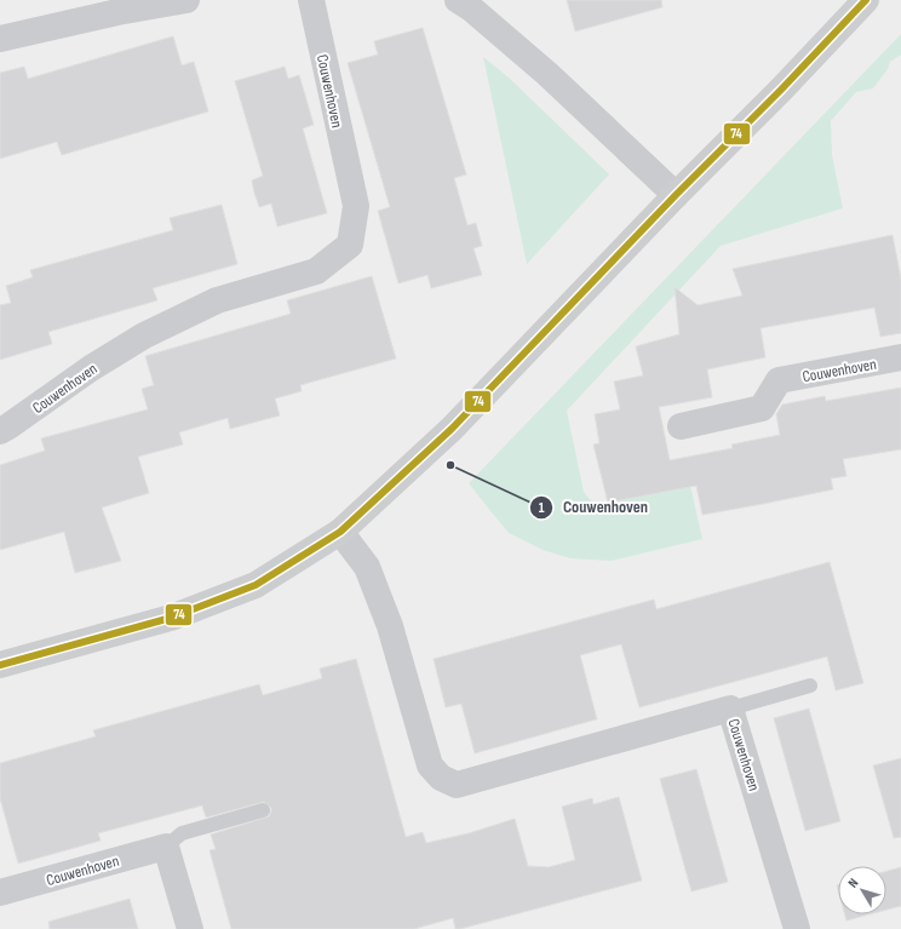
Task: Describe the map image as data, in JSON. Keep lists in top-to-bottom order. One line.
{"streets":{"street":["Couwenhoven"]},"places":["Couwenhoven"],"lines":["transit line 74"],"north":"top left"}
